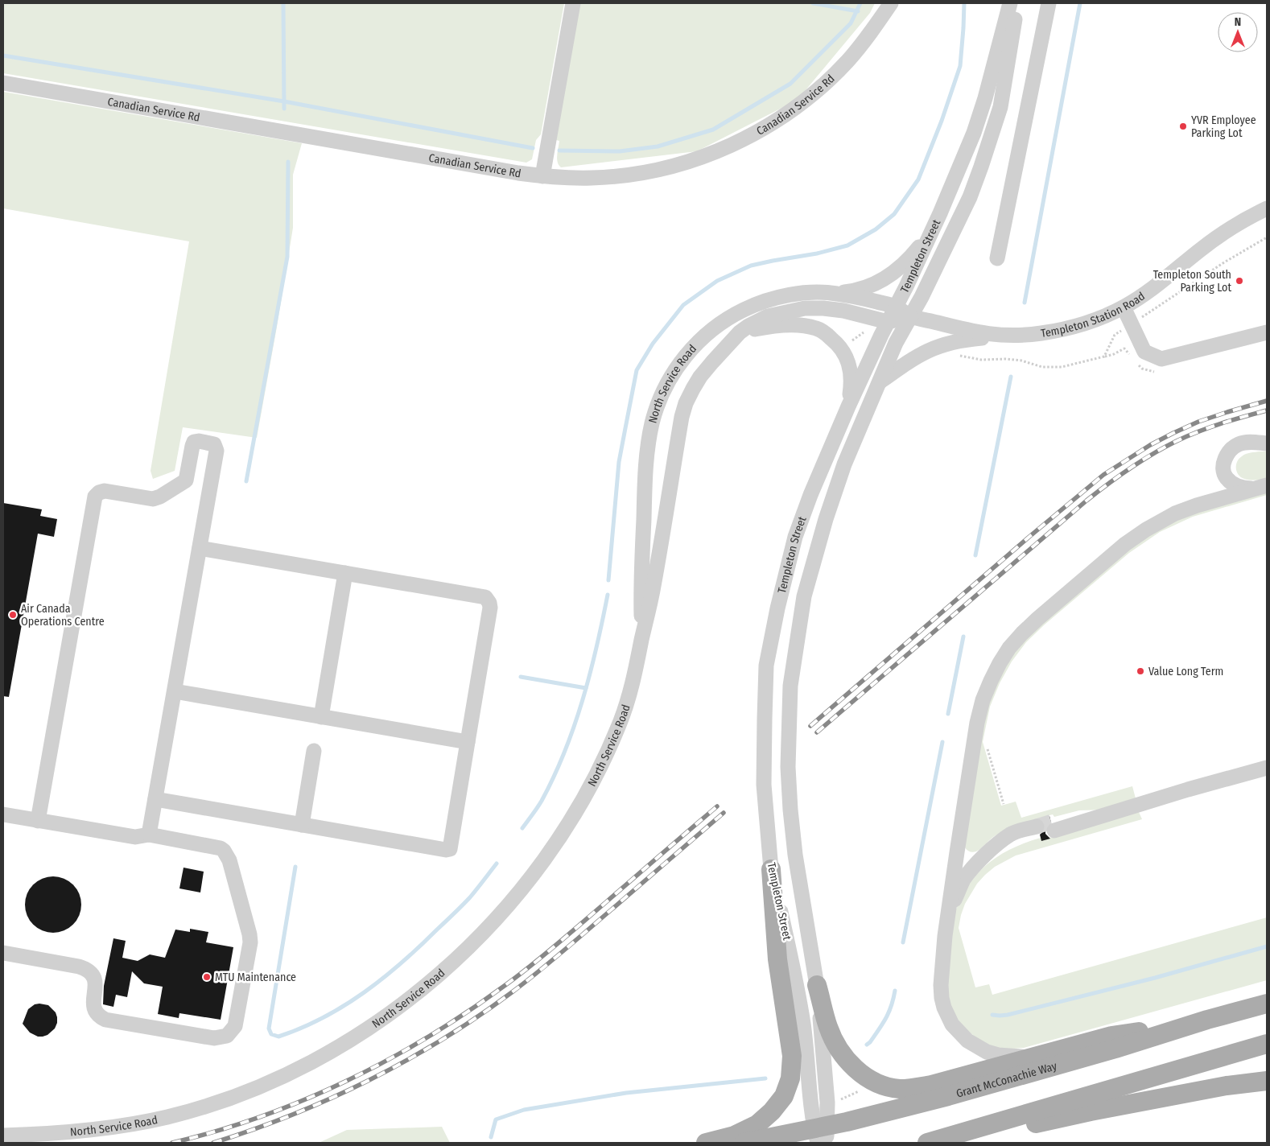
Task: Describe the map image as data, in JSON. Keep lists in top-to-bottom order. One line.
{"streets":{"main road":["Grant McConachie Way"],"street":["Canadian Service Rd","Templeton Street","Templeton Station Road","North Service Road"]},"crossings":[["Templeton Street","Templeton Station Road"],["Templeton Street","North Service Road"],["Templeton Street","Grant McConachie Way"],["Templeton Station Road","North Service Road"]],"places":["YVR Employee Parking Lot","Templeton South Parking Lot","Air Canada Operations Centre","Value Long Term","MTU Maintenance"],"north":"top"}
